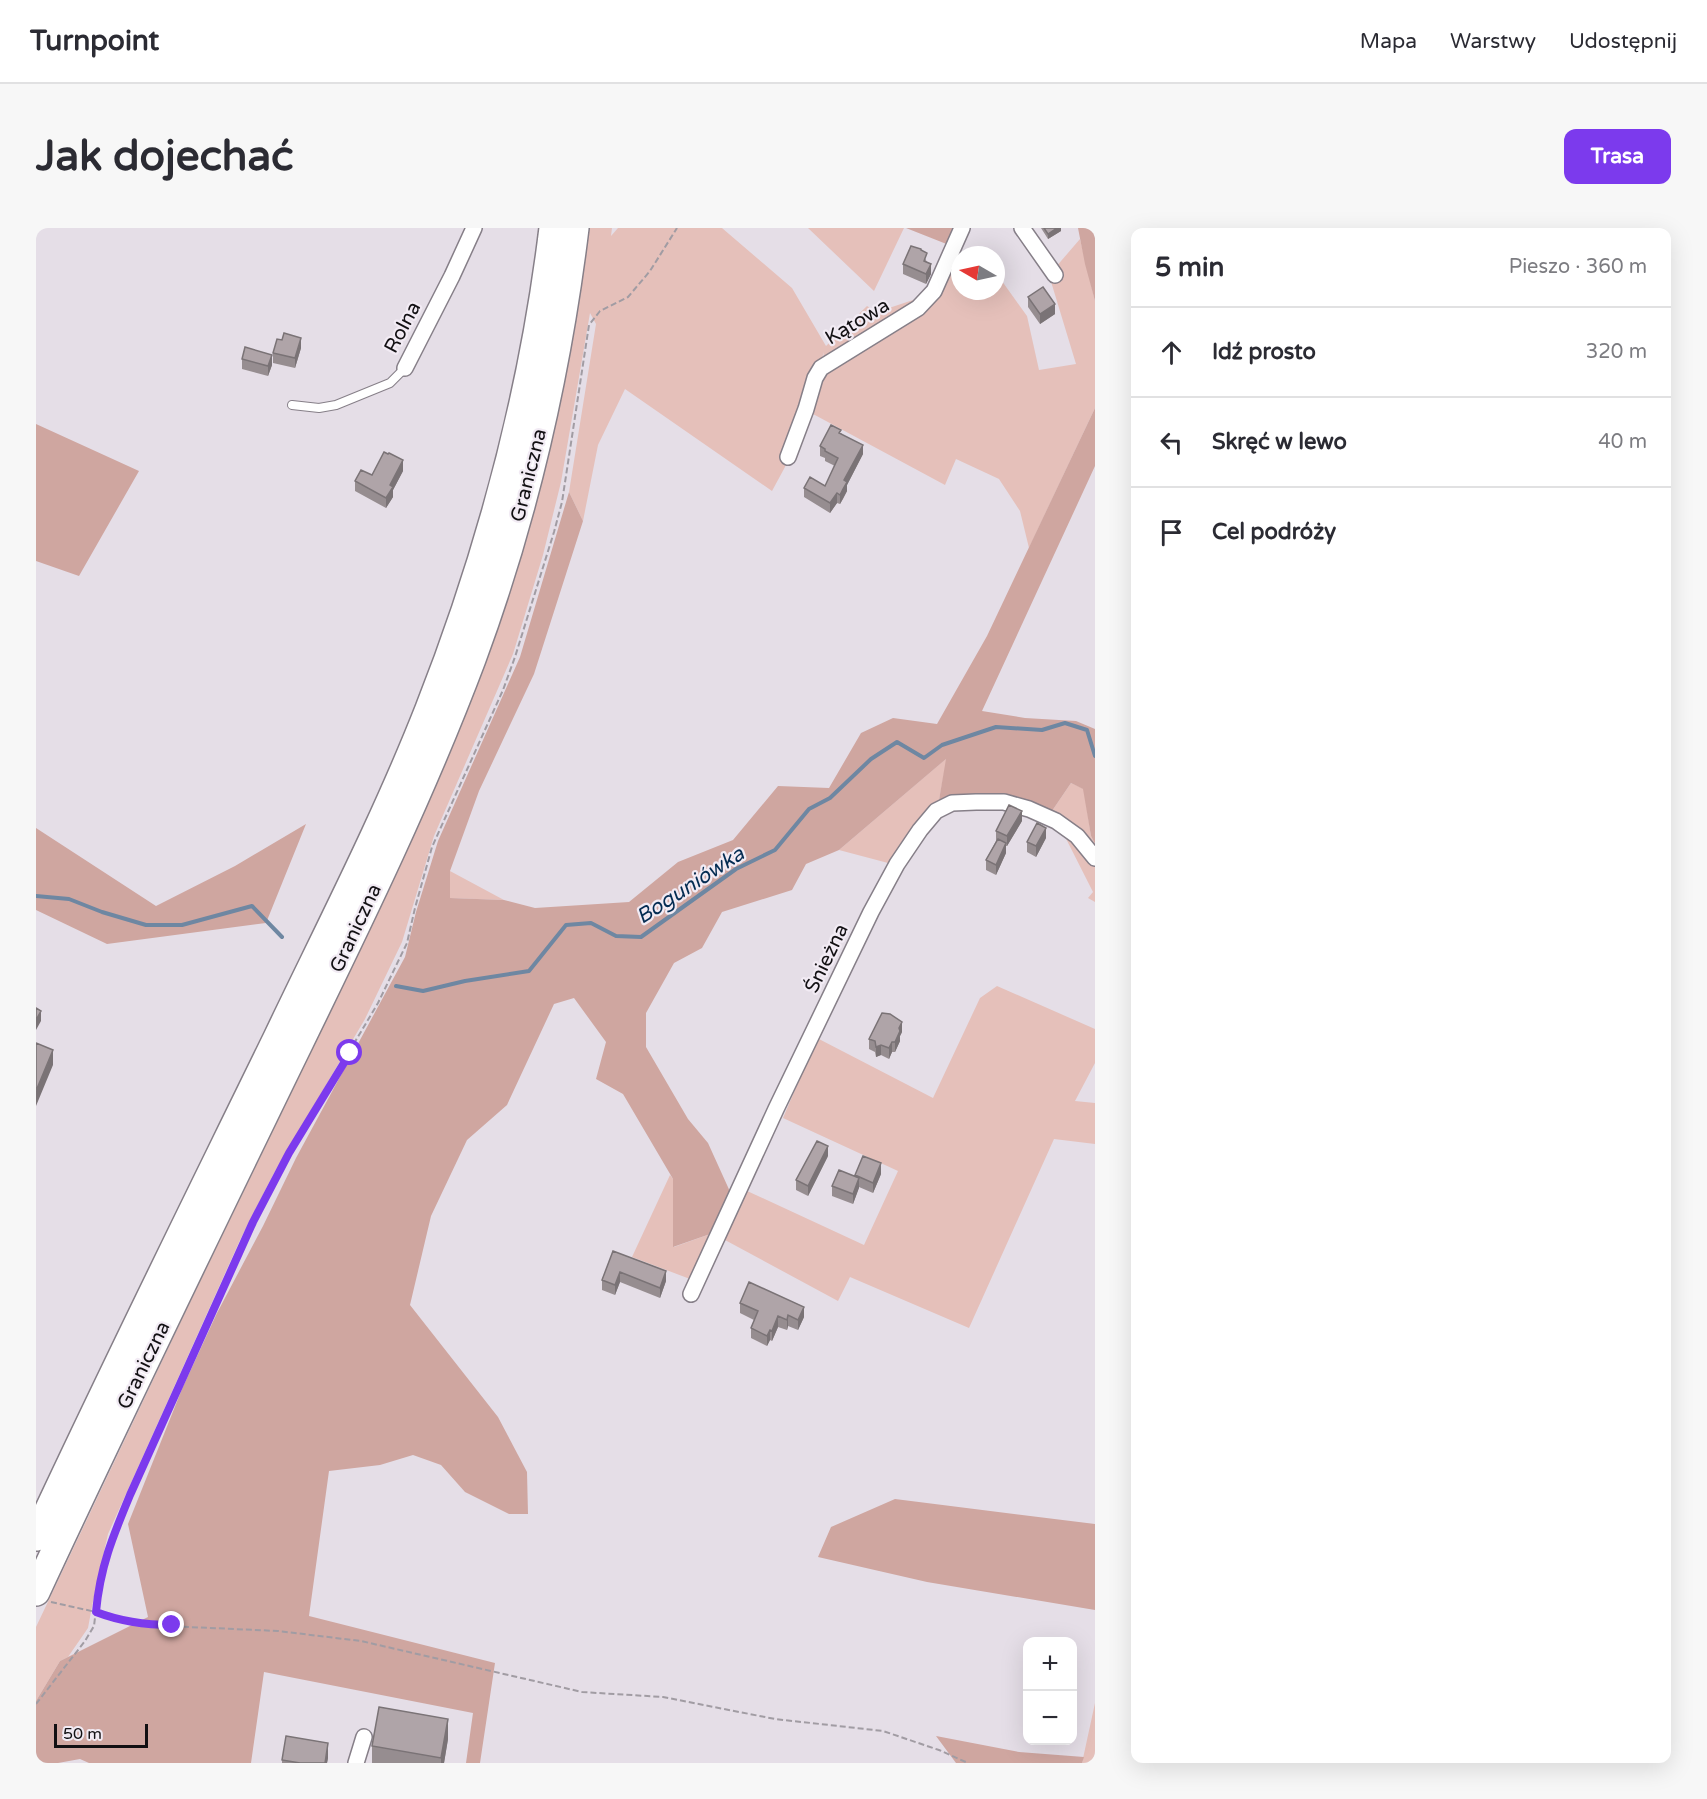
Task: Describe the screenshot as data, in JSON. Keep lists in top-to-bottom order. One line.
{"streets":{"highway":["Graniczna"],"street":["Kątowa","Rolna","Śnieżna"]},"water":["Boguniówka"],"scale_bar":"50 m","north":"left","page":{"header":"Turnpoint","nav":["Mapa","Warstwy","Udostępnij"],"buttons":"Trasa","title":"Jak dojechać","heading":["5 min","Pieszo · 360 m"],"list":[["Idź prosto","320 m"],["Skręć w lewo","40 m"],"Cel podróży"],"map_buttons":["+","−"],"scale":"50 m"}}
